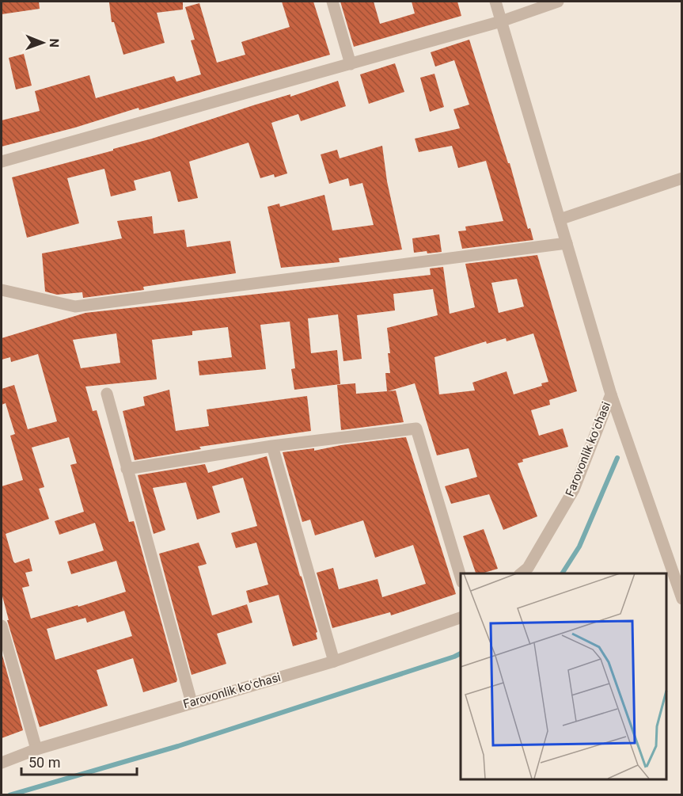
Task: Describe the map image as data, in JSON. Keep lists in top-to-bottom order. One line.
{"streets":{"street":["Farovonlik koʻchasi"]},"scale_bar":"50 m","north":"right"}
